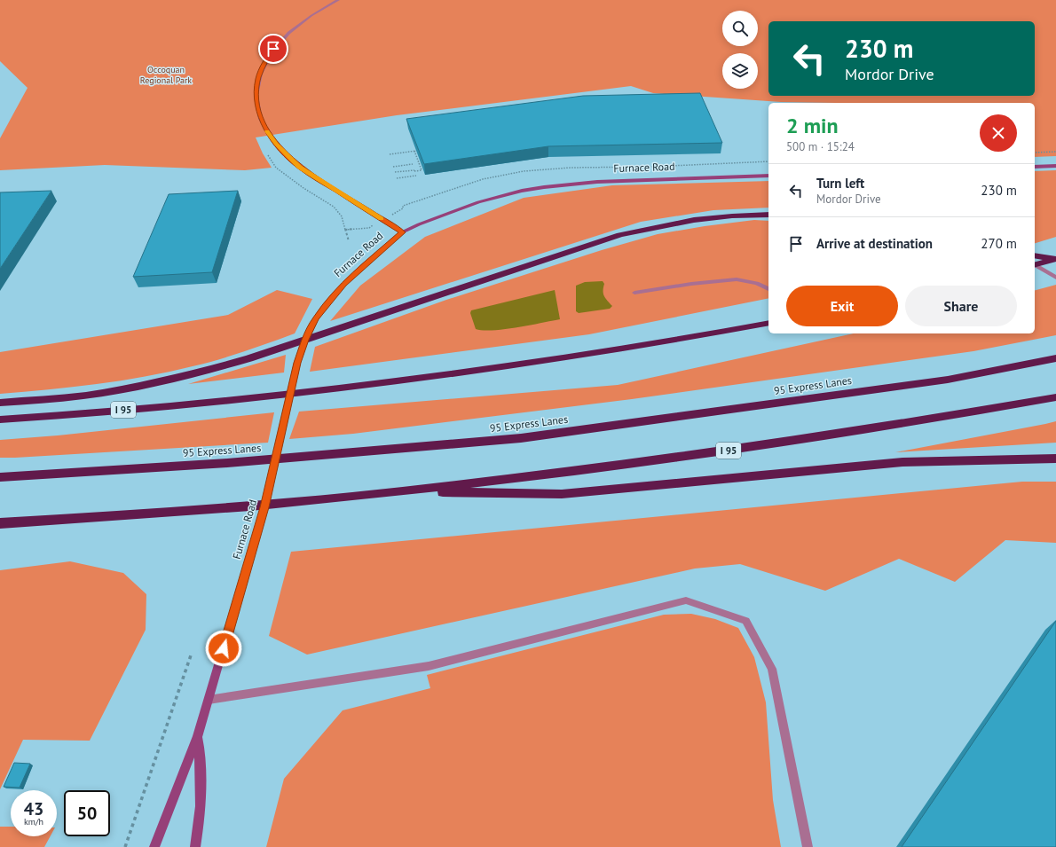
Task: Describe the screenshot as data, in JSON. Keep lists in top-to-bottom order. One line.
{"streets":{"highway":["95 Express Lanes","I 95"],"main road":["Furnace Road"]},"parks":["Occoquan Regional Park"],"page":{"turn":["230 m","Mordor Drive"],"heading":["2 min","500 m · 15:24"],"list":[{"name":"Turn left","note":"Mordor Drive","value":"230 m"},{"name":"Arrive at destination","value":"270 m"}],"buttons":["Exit","Share"],"speed":"43 km/h","limit":"50"}}
